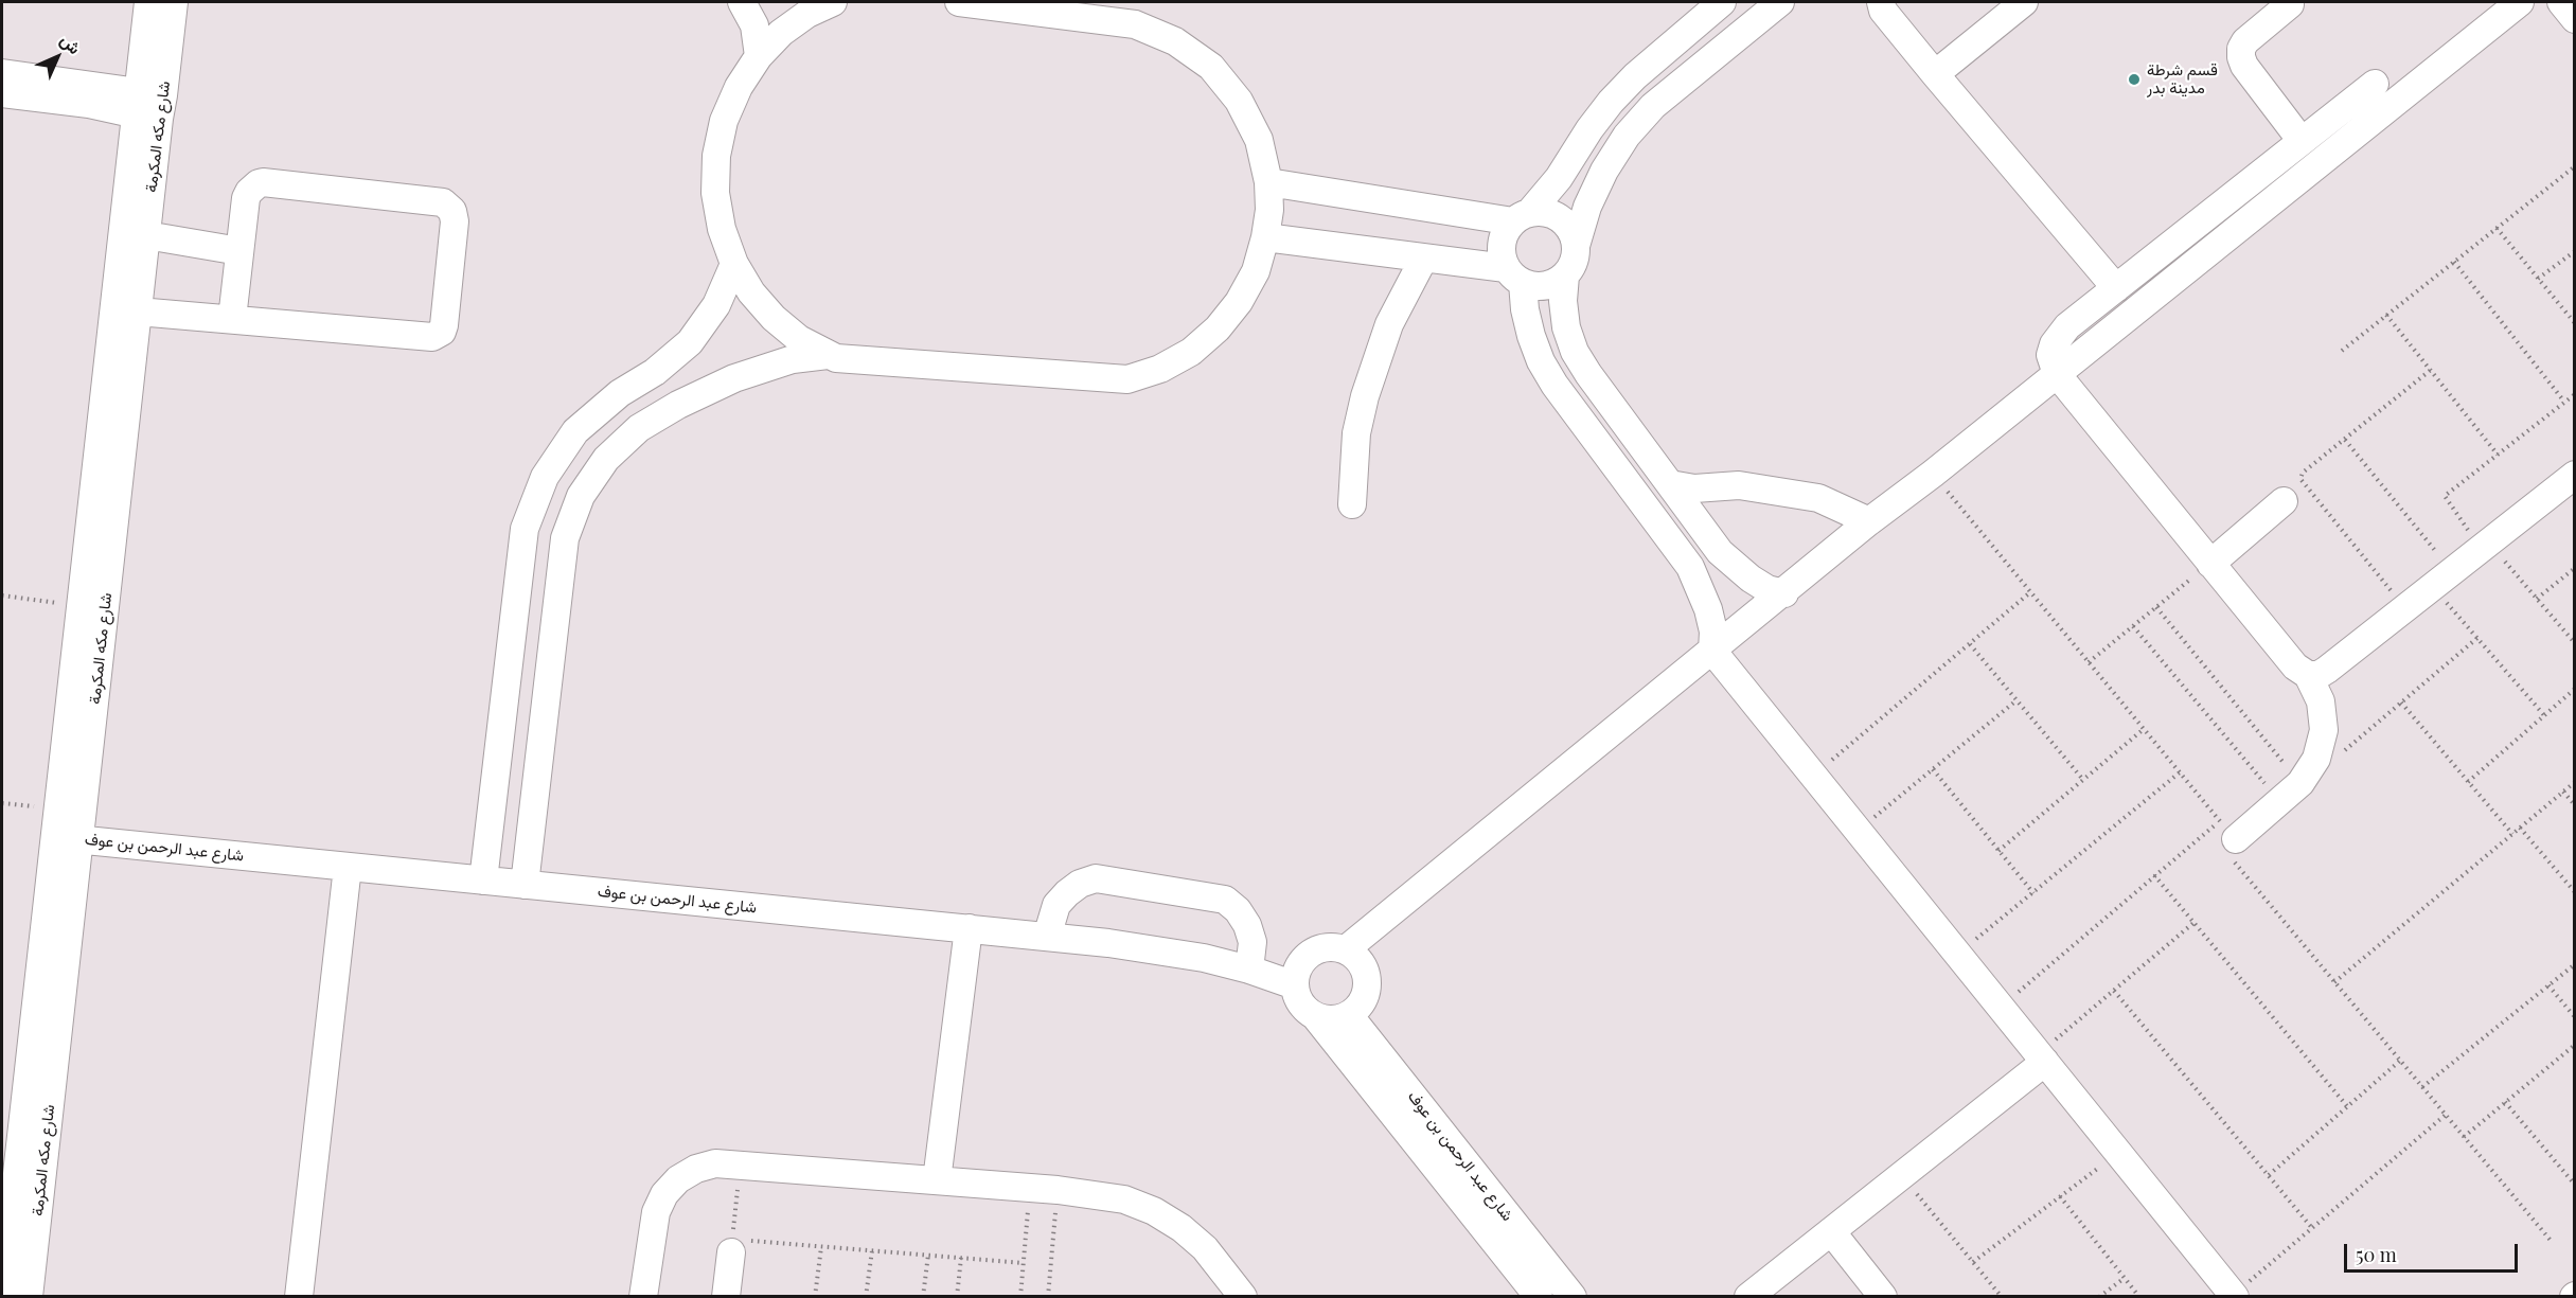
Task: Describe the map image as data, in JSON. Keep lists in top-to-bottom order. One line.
{"streets":{"street":["شارع مكه المكرمة","شارع عبد الرحمن بن عوف"]},"crossings":[["شارع مكه المكرمة","شارع عبد الرحمن بن عوف"]],"places":["قسم شرطة مدينة بدر"],"scale_bar":"50 m","north":"top right"}
